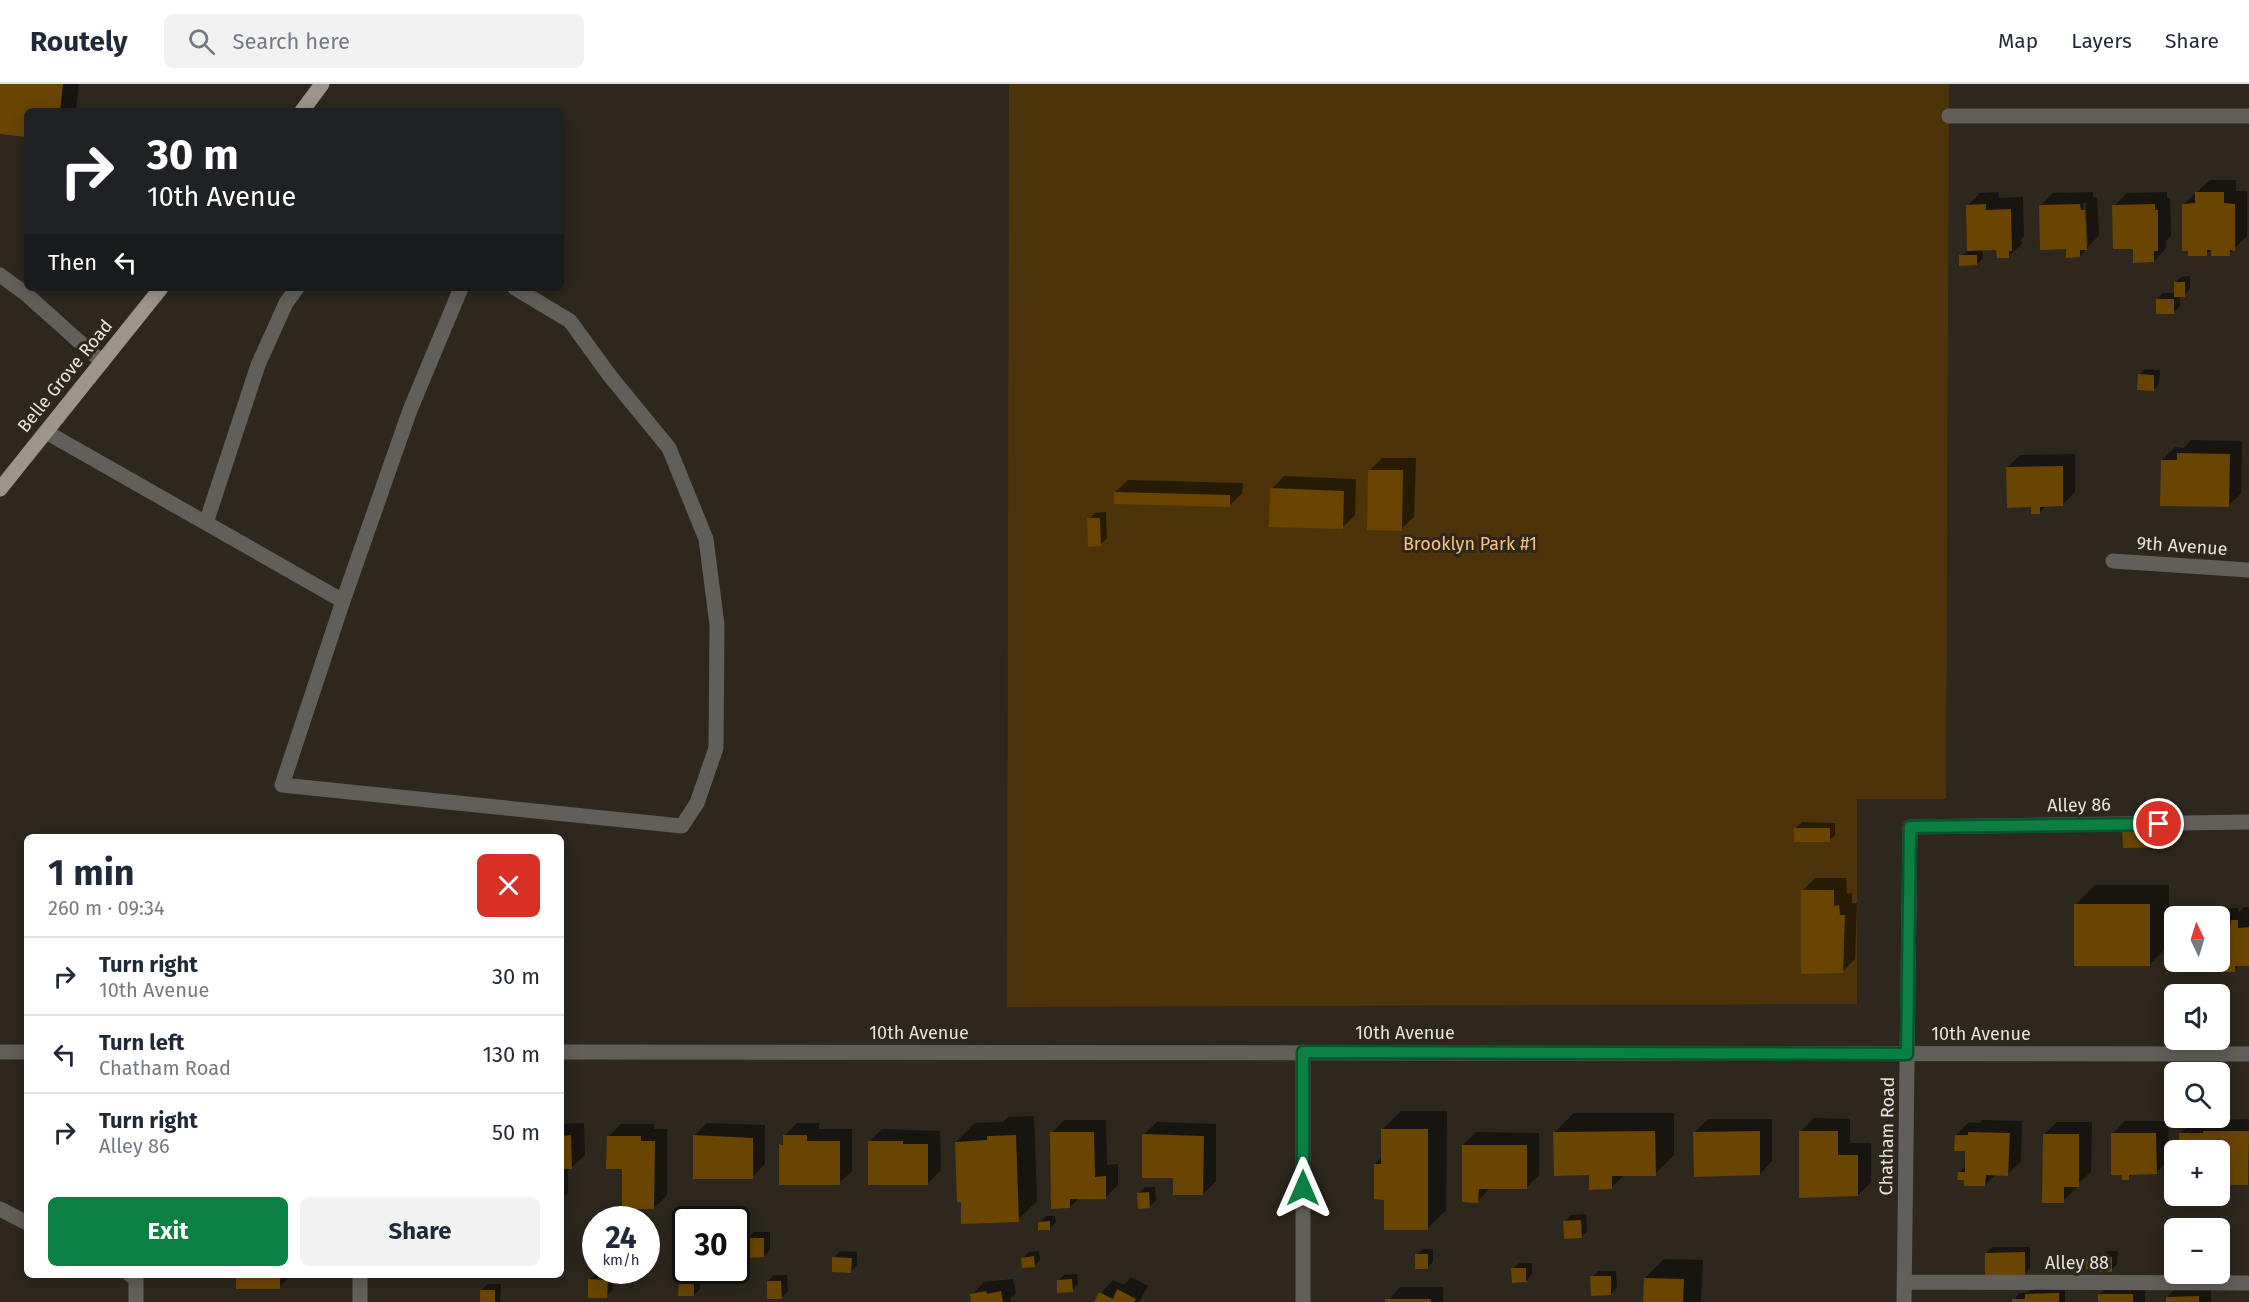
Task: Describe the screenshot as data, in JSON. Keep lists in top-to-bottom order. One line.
{"streets":{"main road":["Belle Grove Road"],"street":["9th Avenue","Alley 86","10th Avenue","Chatham Road","Alley 88"]},"crossings":[["Alley 86","Chatham Road"],["10th Avenue","Chatham Road"],["Chatham Road","Alley 88"]],"parks":["Brooklyn Park #1"],"north":"top","page":{"header":"Routely","search":"Search here","nav":["Map","Layers","Share"],"turn":["30 m","10th Avenue"],"then":"Then","heading":["1 min","260 m · 09:34"],"map_buttons":["+","−"],"list":[{"name":"Turn right","note":"10th Avenue","value":"30 m"},{"name":"Turn left","note":"Chatham Road","value":"130 m"},{"name":"Turn right","note":"Alley 86","value":"50 m"}],"buttons":["Exit","Share"],"speed":"24 km/h","limit":"30"}}
